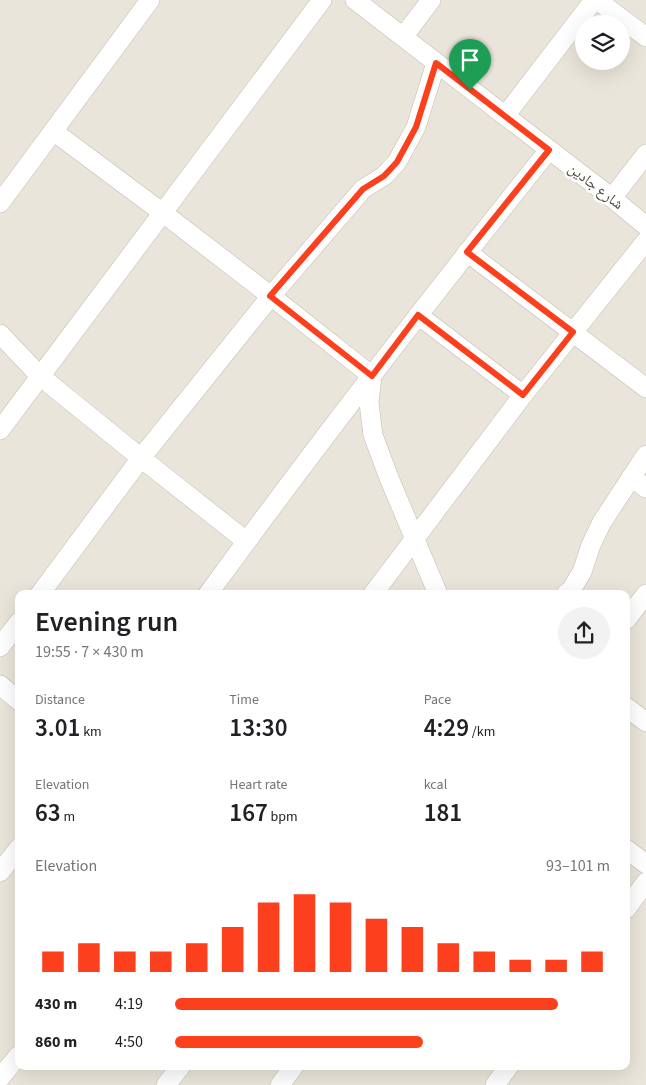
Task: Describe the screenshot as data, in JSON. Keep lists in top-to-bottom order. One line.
{"streets":{"street":["شارع جادين"]},"page":{"heading":["Evening run","19:55 · 7 × 430 m"],"stats":[["Distance","3.01 km"],["Time","13:30"],["Pace","4:29 /km"],["Elevation","63 m"],["Heart rate","167 bpm"],["kcal","181"]],"chart":["Elevation","93–101 m"],"list":[{"name":"430 m","note":"4:19"},{"name":"860 m","note":"4:50"}]}}
